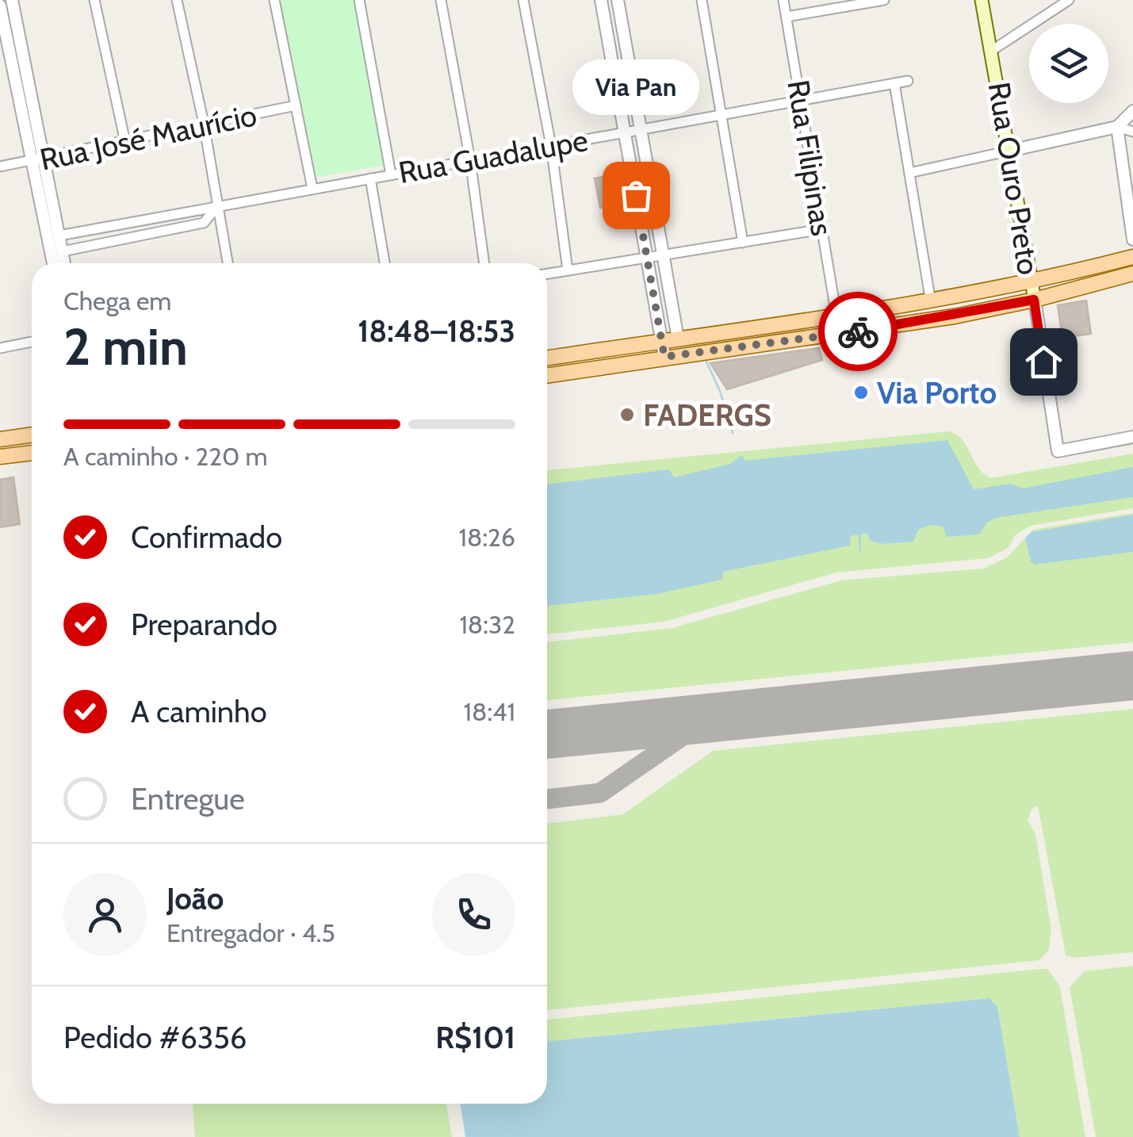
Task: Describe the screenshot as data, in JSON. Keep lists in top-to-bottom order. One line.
{"streets":{"main road":["Rua Ouro Preto"],"street":["Rua José Maurício","Rua Guadalupe","Rua Filipinas"]},"crossings":[["Rua Guadalupe","Rua Filipinas"]],"places":["Via Pan","Via Porto","FADERGS"],"page":{"bubble":"Via Pan","heading":["2 min","Chega em","18:48–18:53"],"panel":["João","Entregador · 4.5","Pedido #6356","R$101"],"bar":"A caminho · 220 m","list":[["Confirmado","18:26"],["Preparando","18:32"],["A caminho","18:41"],"Entregue"]}}
